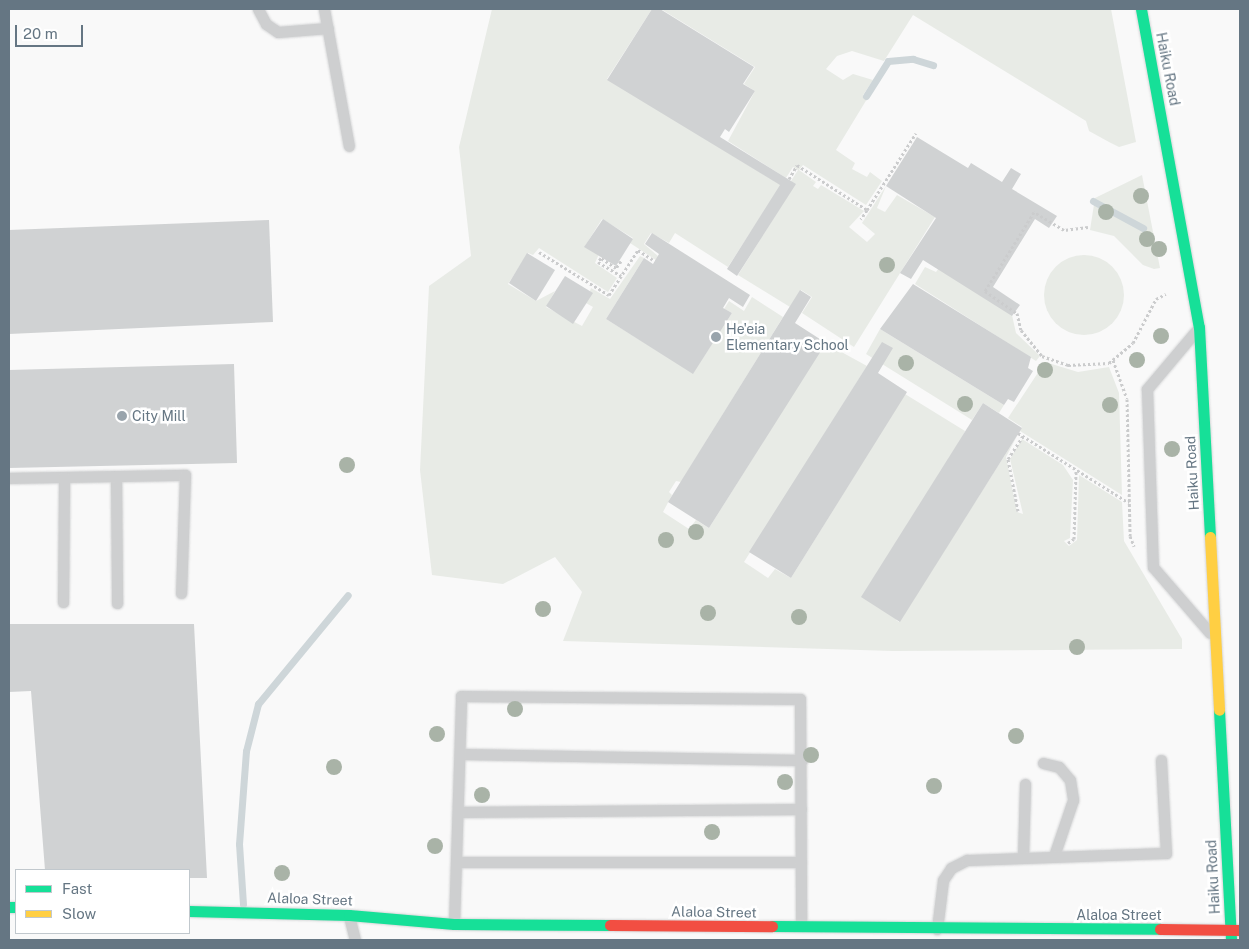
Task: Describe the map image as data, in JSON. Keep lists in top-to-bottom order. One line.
{"streets":{"street":["Haiku Road","Alaloa Street"]},"crossings":[["Haiku Road","Alaloa Street"]],"places":["He'eia Elementary School","City Mill"],"legend":["Fast","Slow"],"scale_bar":"20 m"}
